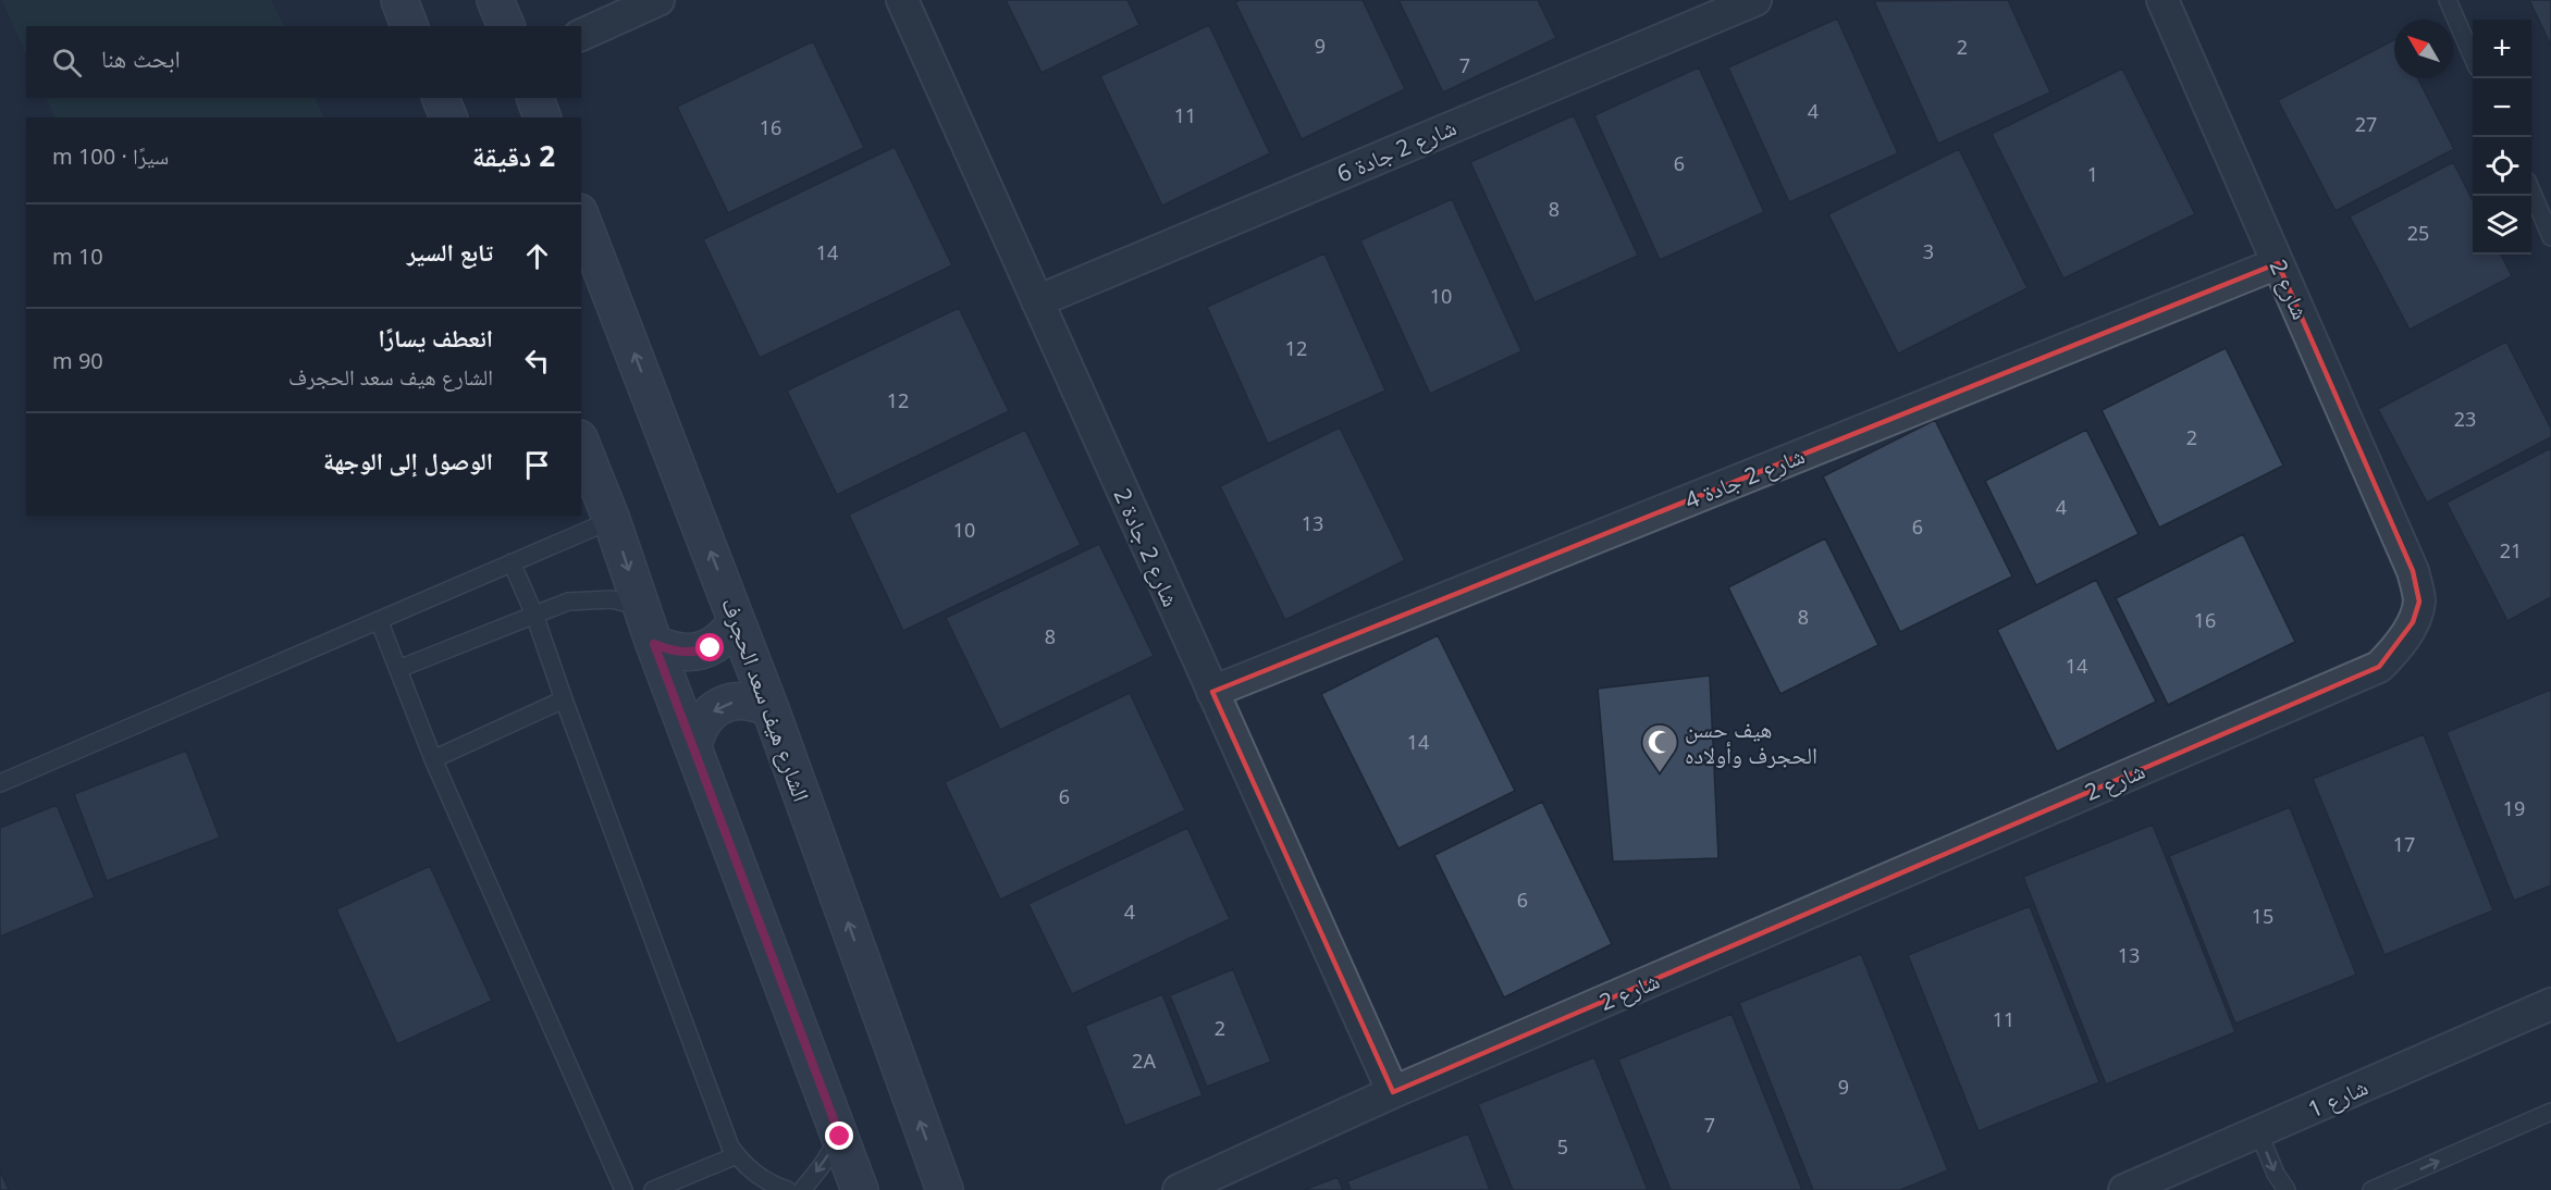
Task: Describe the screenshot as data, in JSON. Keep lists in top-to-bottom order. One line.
{"streets":{"street":["شارع 2 جادة 6","شارع 2","شارع 2 جادة 4","شارع 2 جادة 2","الشارع هيف سعد الحجرف","شارع 1"]},"crossings":[["شارع 2 جادة 6","شارع 2 جادة 2"],["شارع 2","شارع 2 جادة 4"],["شارع 2","شارع 2 جادة 2"],["شارع 2 جادة 4","شارع 2 جادة 2"]],"places":{"mosque":["هيف حسن الحجرف وأولاده"]},"house_numbers":["9","2","7","4","11","27","16","6","1","8","25","3","14","10","12","12","23","2","4","13","6","10","21","8","16","8","14","14","6","19","17","6","4","15","13","11","2","2A","9","7","5"],"north":"top left","page":{"map_buttons":["+","−"],"search":"ابحث هنا","heading":["2 دقيقة","سيرًا · 100 m"],"list":[["تابع السير","10 m"],["انعطف يسارًا","الشارع هيف سعد الحجرف","90 m"],"الوصول إلى الوجهة"]}}
